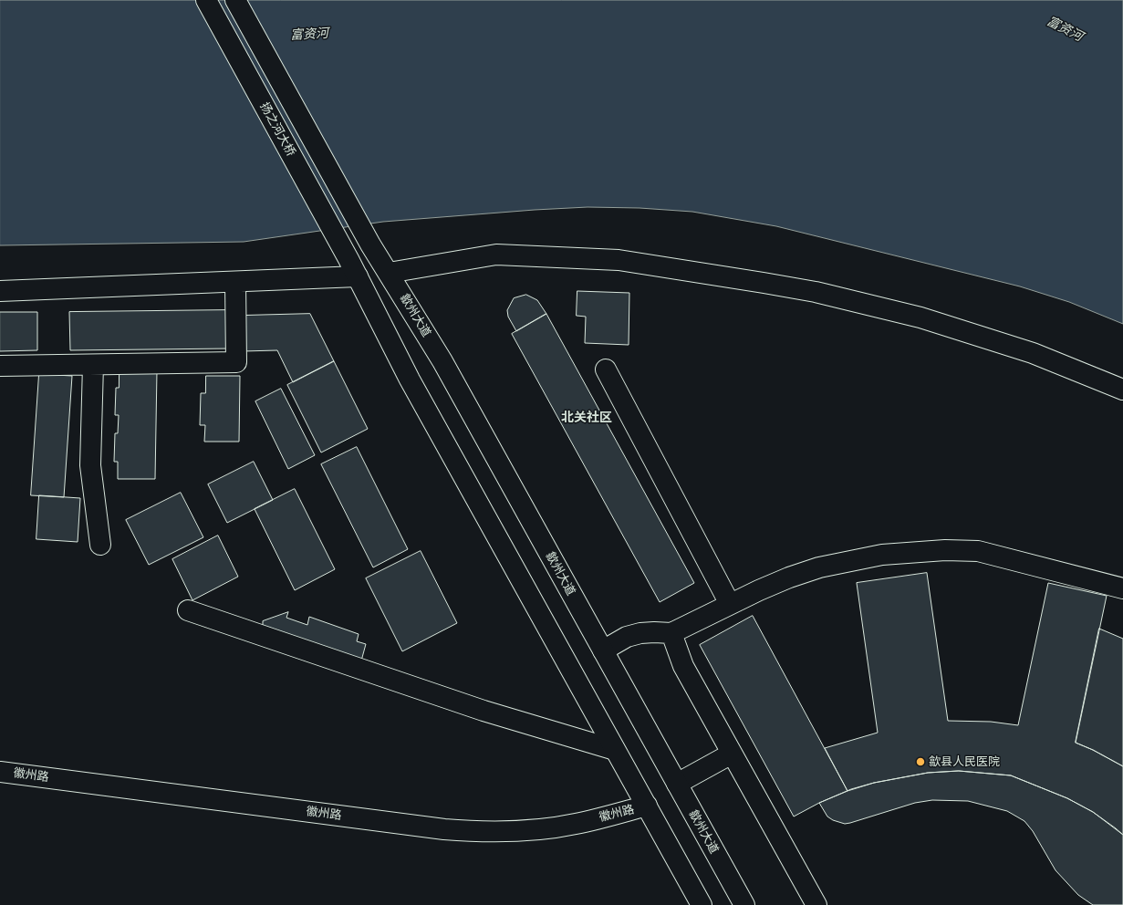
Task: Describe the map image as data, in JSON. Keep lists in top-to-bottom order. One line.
{"streets":{"main road":["扬之河大桥","歙州大道","徽州路"]},"districts":["北关社区"],"water":["富资河"],"places":["歙县人民医院"]}
